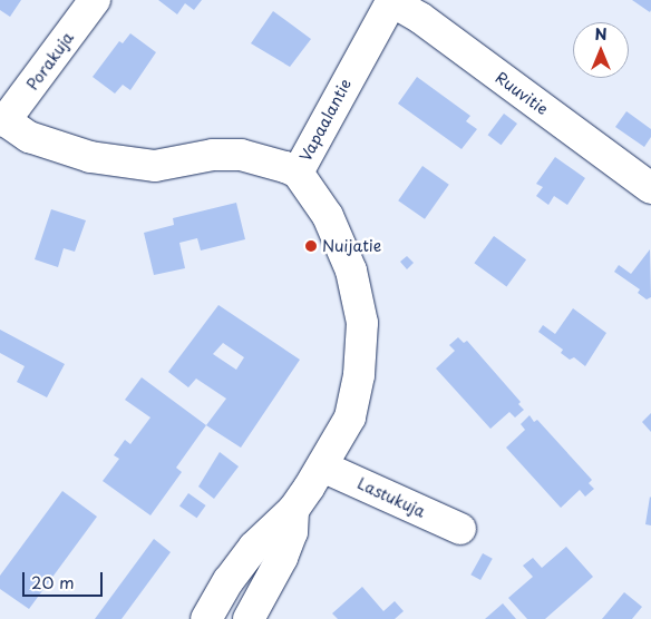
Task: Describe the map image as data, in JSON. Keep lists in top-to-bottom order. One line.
{"streets":{"street":["Porakuja","Ruuvitie","Vapaalantie","Lastukuja"]},"crossings":[["Porakuja","Vapaalantie"],["Ruuvitie","Vapaalantie"]],"places":["Nuijatie"],"scale_bar":"20 m","north":"top"}
